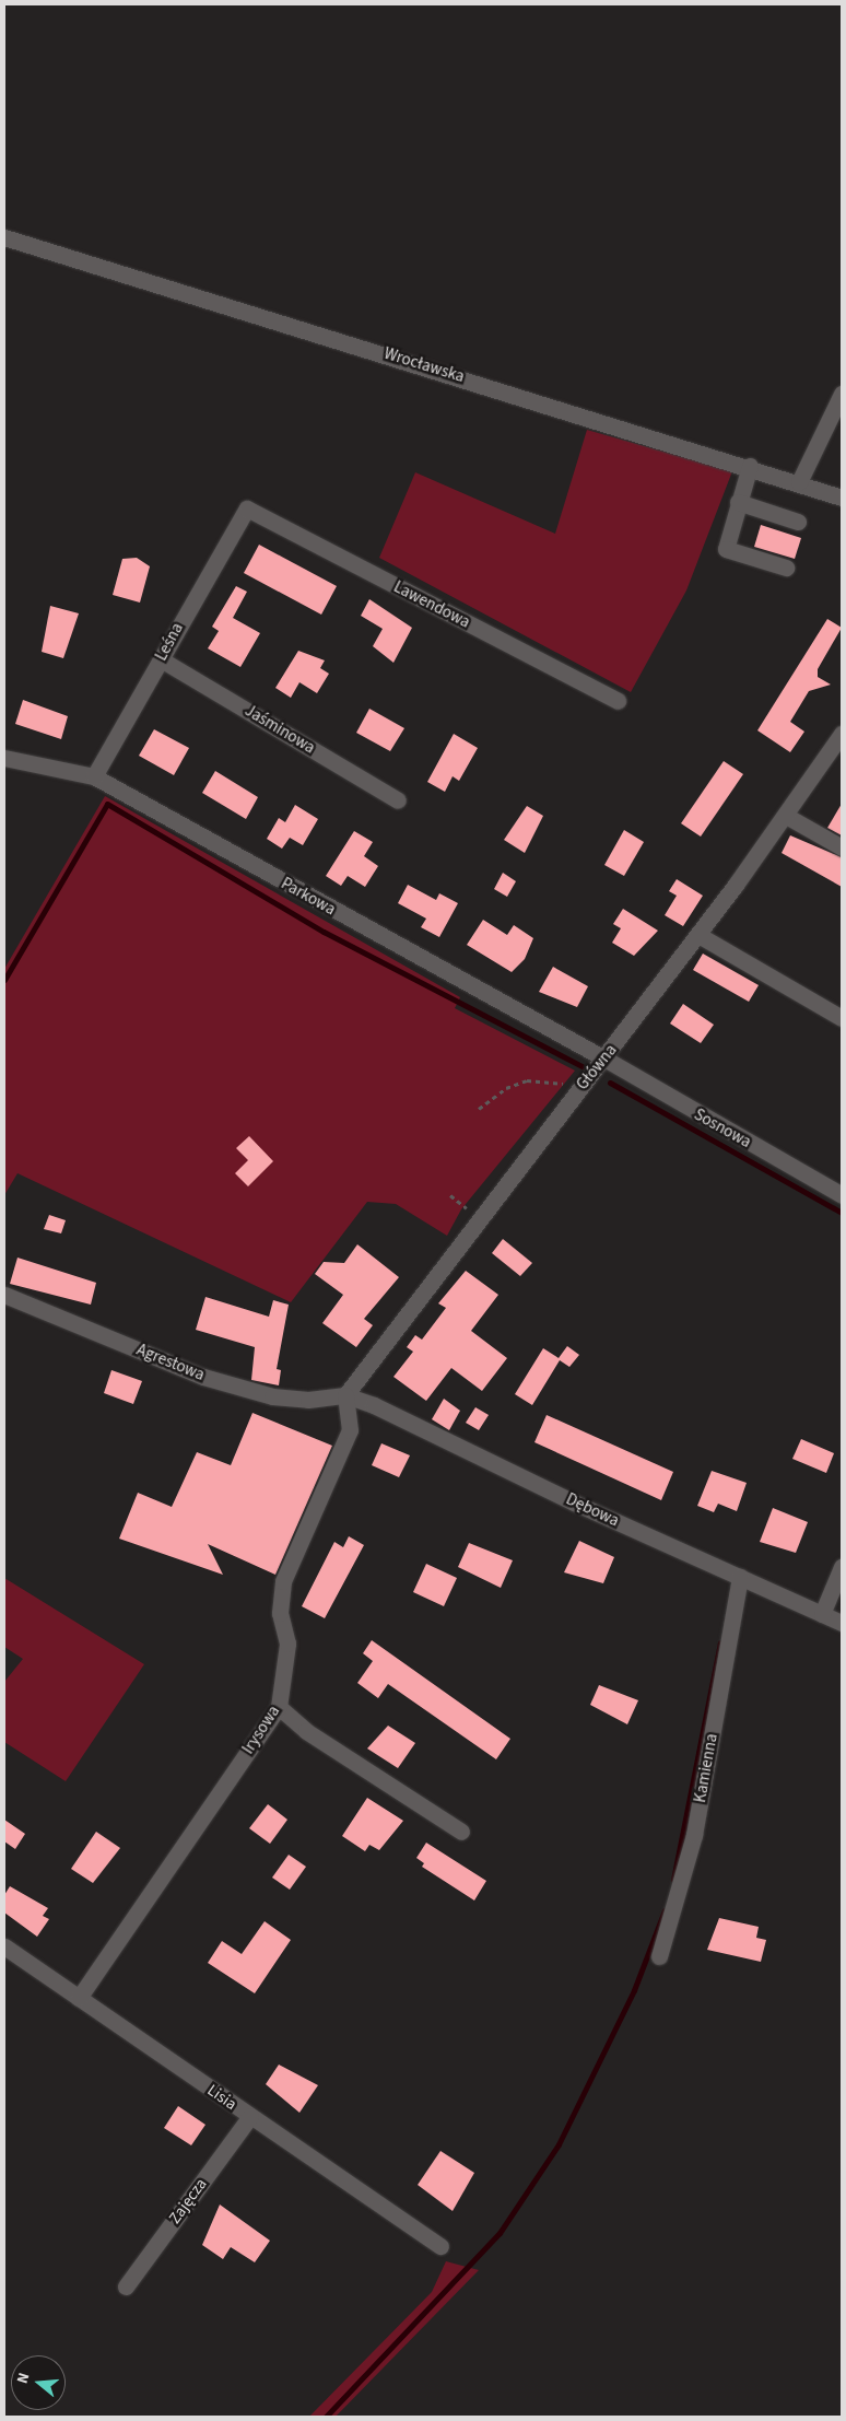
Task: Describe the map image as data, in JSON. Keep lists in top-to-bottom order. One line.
{"streets":{"street":["Wrocławska","Lawendowa","Leśna","Jaśminowa","Parkowa","Główna","Sosnowa","Agrestowa","Dębowa","Irysowa","Kamienna","Lisia","Zajęcza"]},"crossings":[["Lawendowa","Leśna"],["Leśna","Jaśminowa"],["Leśna","Parkowa"],["Parkowa","Główna"],["Parkowa","Sosnowa"],["Główna","Sosnowa"],["Główna","Agrestowa"],["Główna","Dębowa"],["Główna","Irysowa"],["Agrestowa","Dębowa"],["Agrestowa","Irysowa"],["Dębowa","Irysowa"],["Dębowa","Kamienna"],["Irysowa","Lisia"],["Lisia","Zajęcza"]],"north":"left"}
